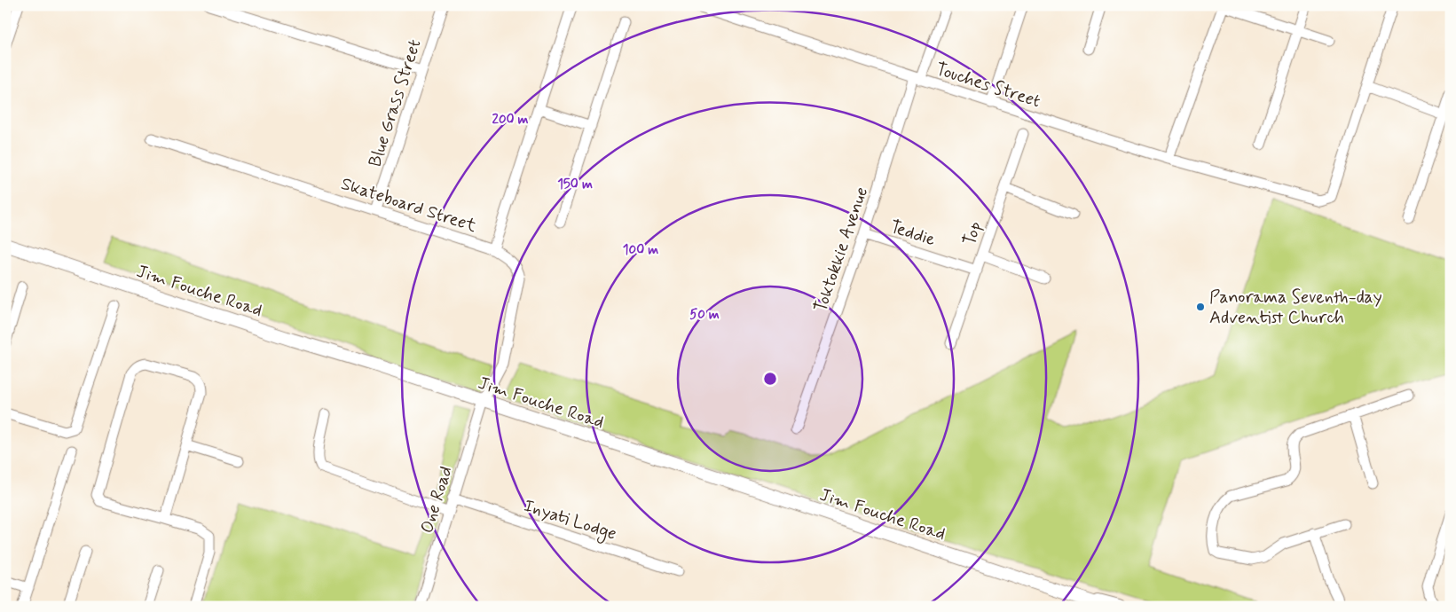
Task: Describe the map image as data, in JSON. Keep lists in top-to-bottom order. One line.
{"streets":{"street":["Touches Street","Blue Grass Street","Skateboard Street","Teddie","Top","Toktokkie Avenue","Jim Fouche Road","One Road","Inyati Lodge"]},"crossings":[["Touches Street","Toktokkie Avenue"],["Blue Grass Street","Skateboard Street"],["Skateboard Street","Jim Fouche Road"],["Skateboard Street","One Road"],["Teddie","Top"],["Teddie","Toktokkie Avenue"],["Jim Fouche Road","One Road"],["One Road","Inyati Lodge"]],"places":["Panorama Seventh-day Adventist Church"],"rings":["200 m","150 m","100 m","50 m"]}
